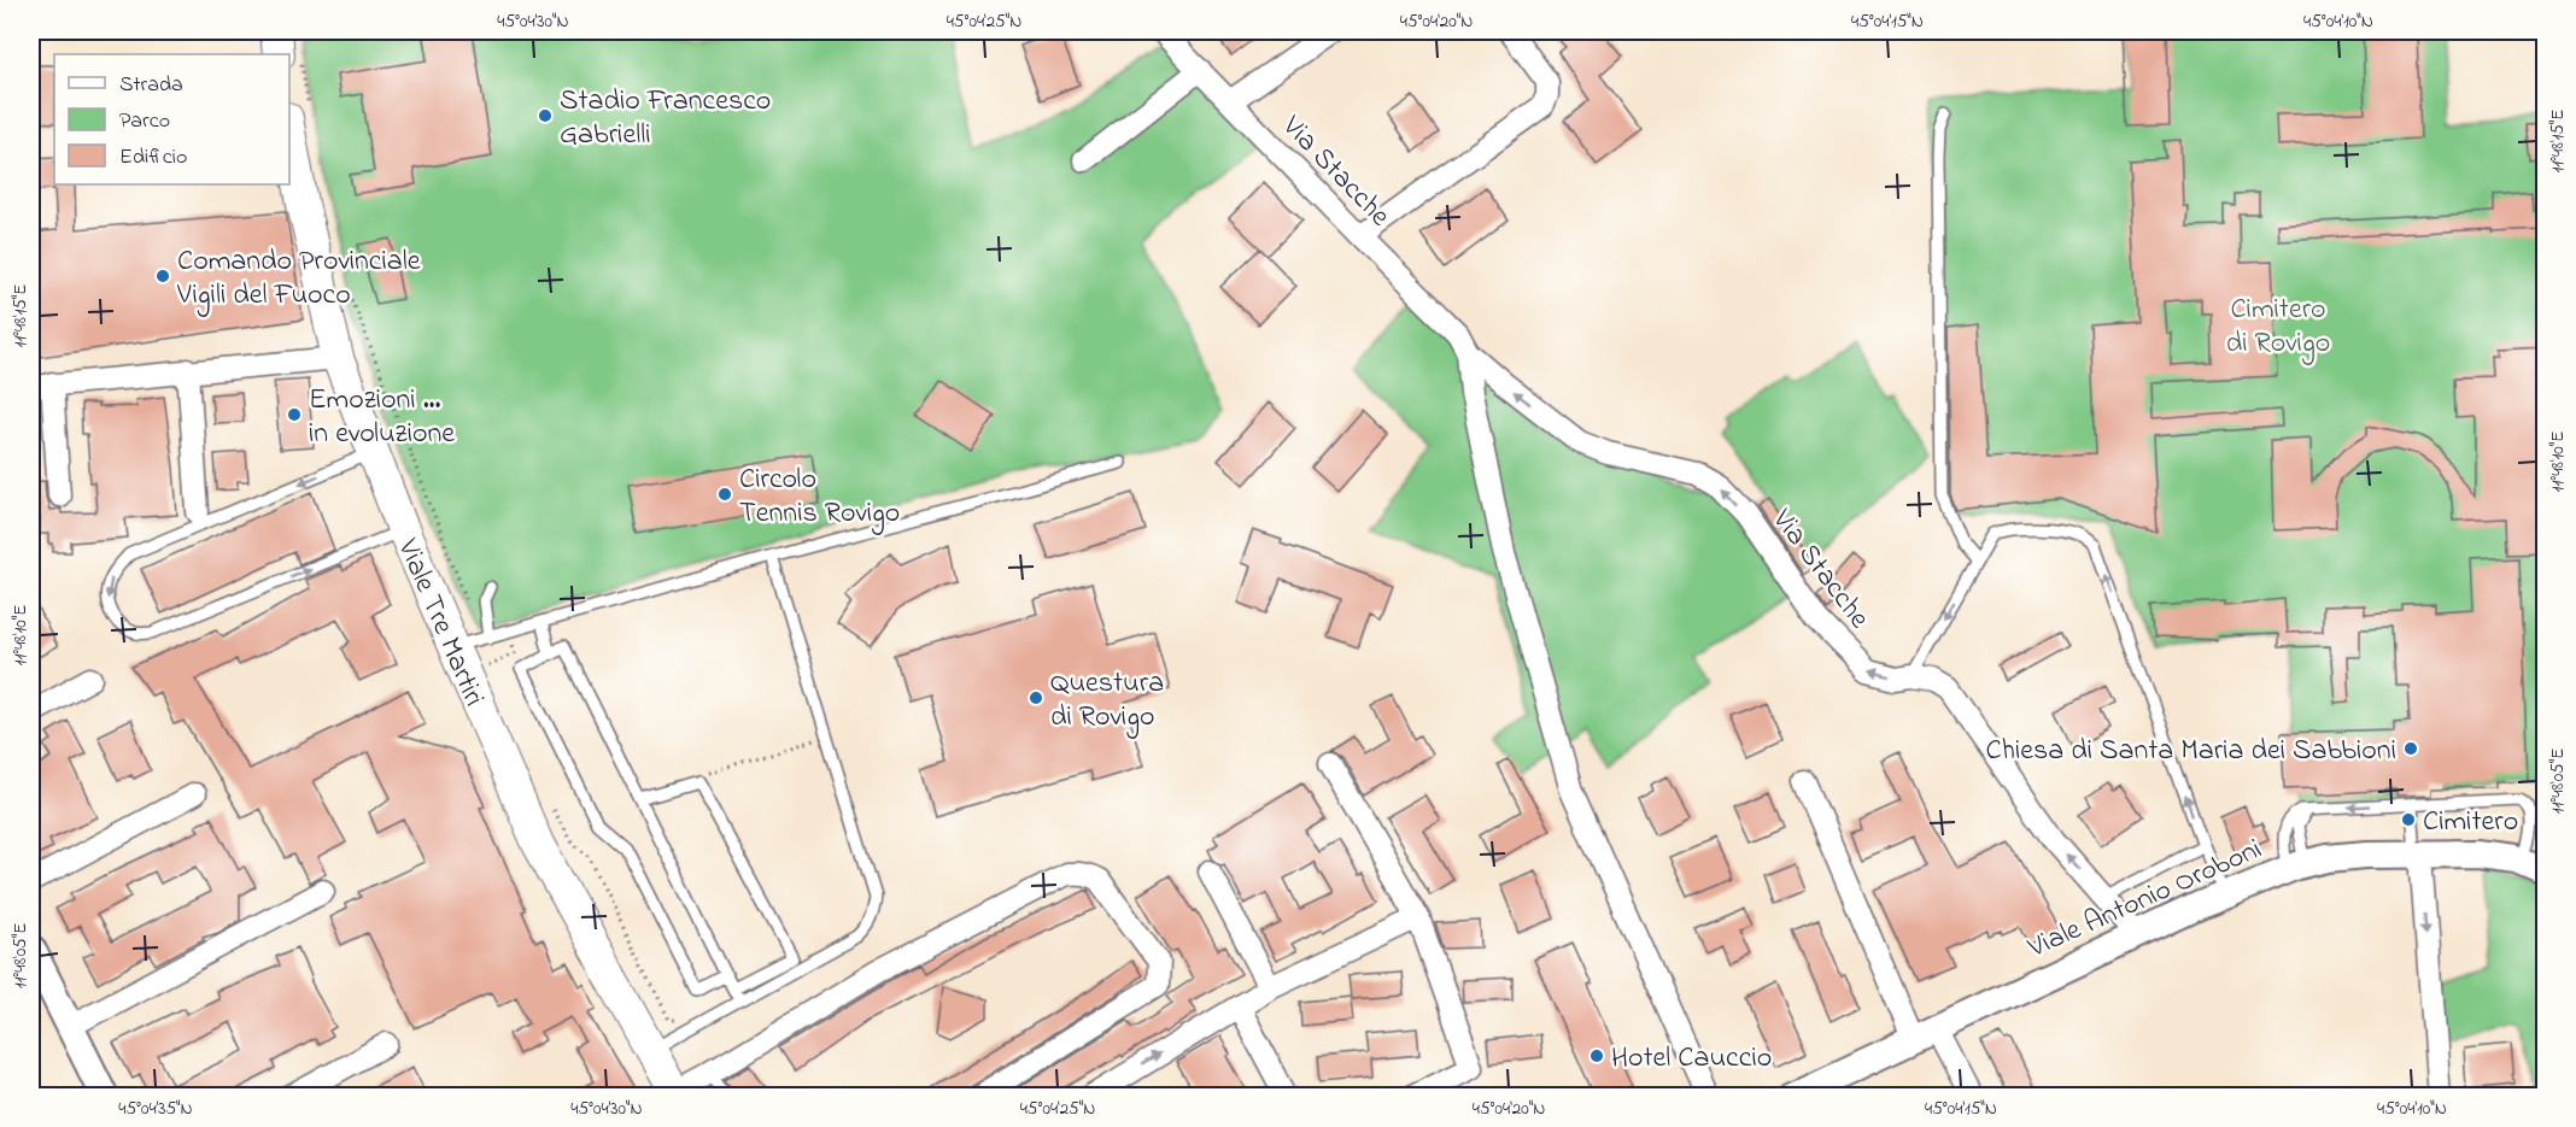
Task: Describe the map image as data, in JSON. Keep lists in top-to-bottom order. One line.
{"streets":{"main road":["Viale Tre Martiri"],"street":["Via Stacche","Viale Antonio Oroboni"]},"crossings":[["Via Stacche","Viale Antonio Oroboni"]],"one_way":["Via Stacche"],"parks":["Cimitero di Rovigo"],"places":["Stadio Francesco Gabrielli","Comando Provinciale Vigili del Fuoco","Emozioni ... in evoluzione","Circolo Tennis Rovigo","Questura di Rovigo","Chiesa di Santa Maria dei Sabbioni","Cimitero","Hotel Cauccio"],"legend":["Strada","Parco","Edificio"],"coordinates":["45°04'30\"N","45°04'25\"N","45°04'20\"N","45°04'15\"N","45°04'10\"N","11°48'15\"E","11°48'10\"E","11°48'05\"E","45°04'35\"N"]}
